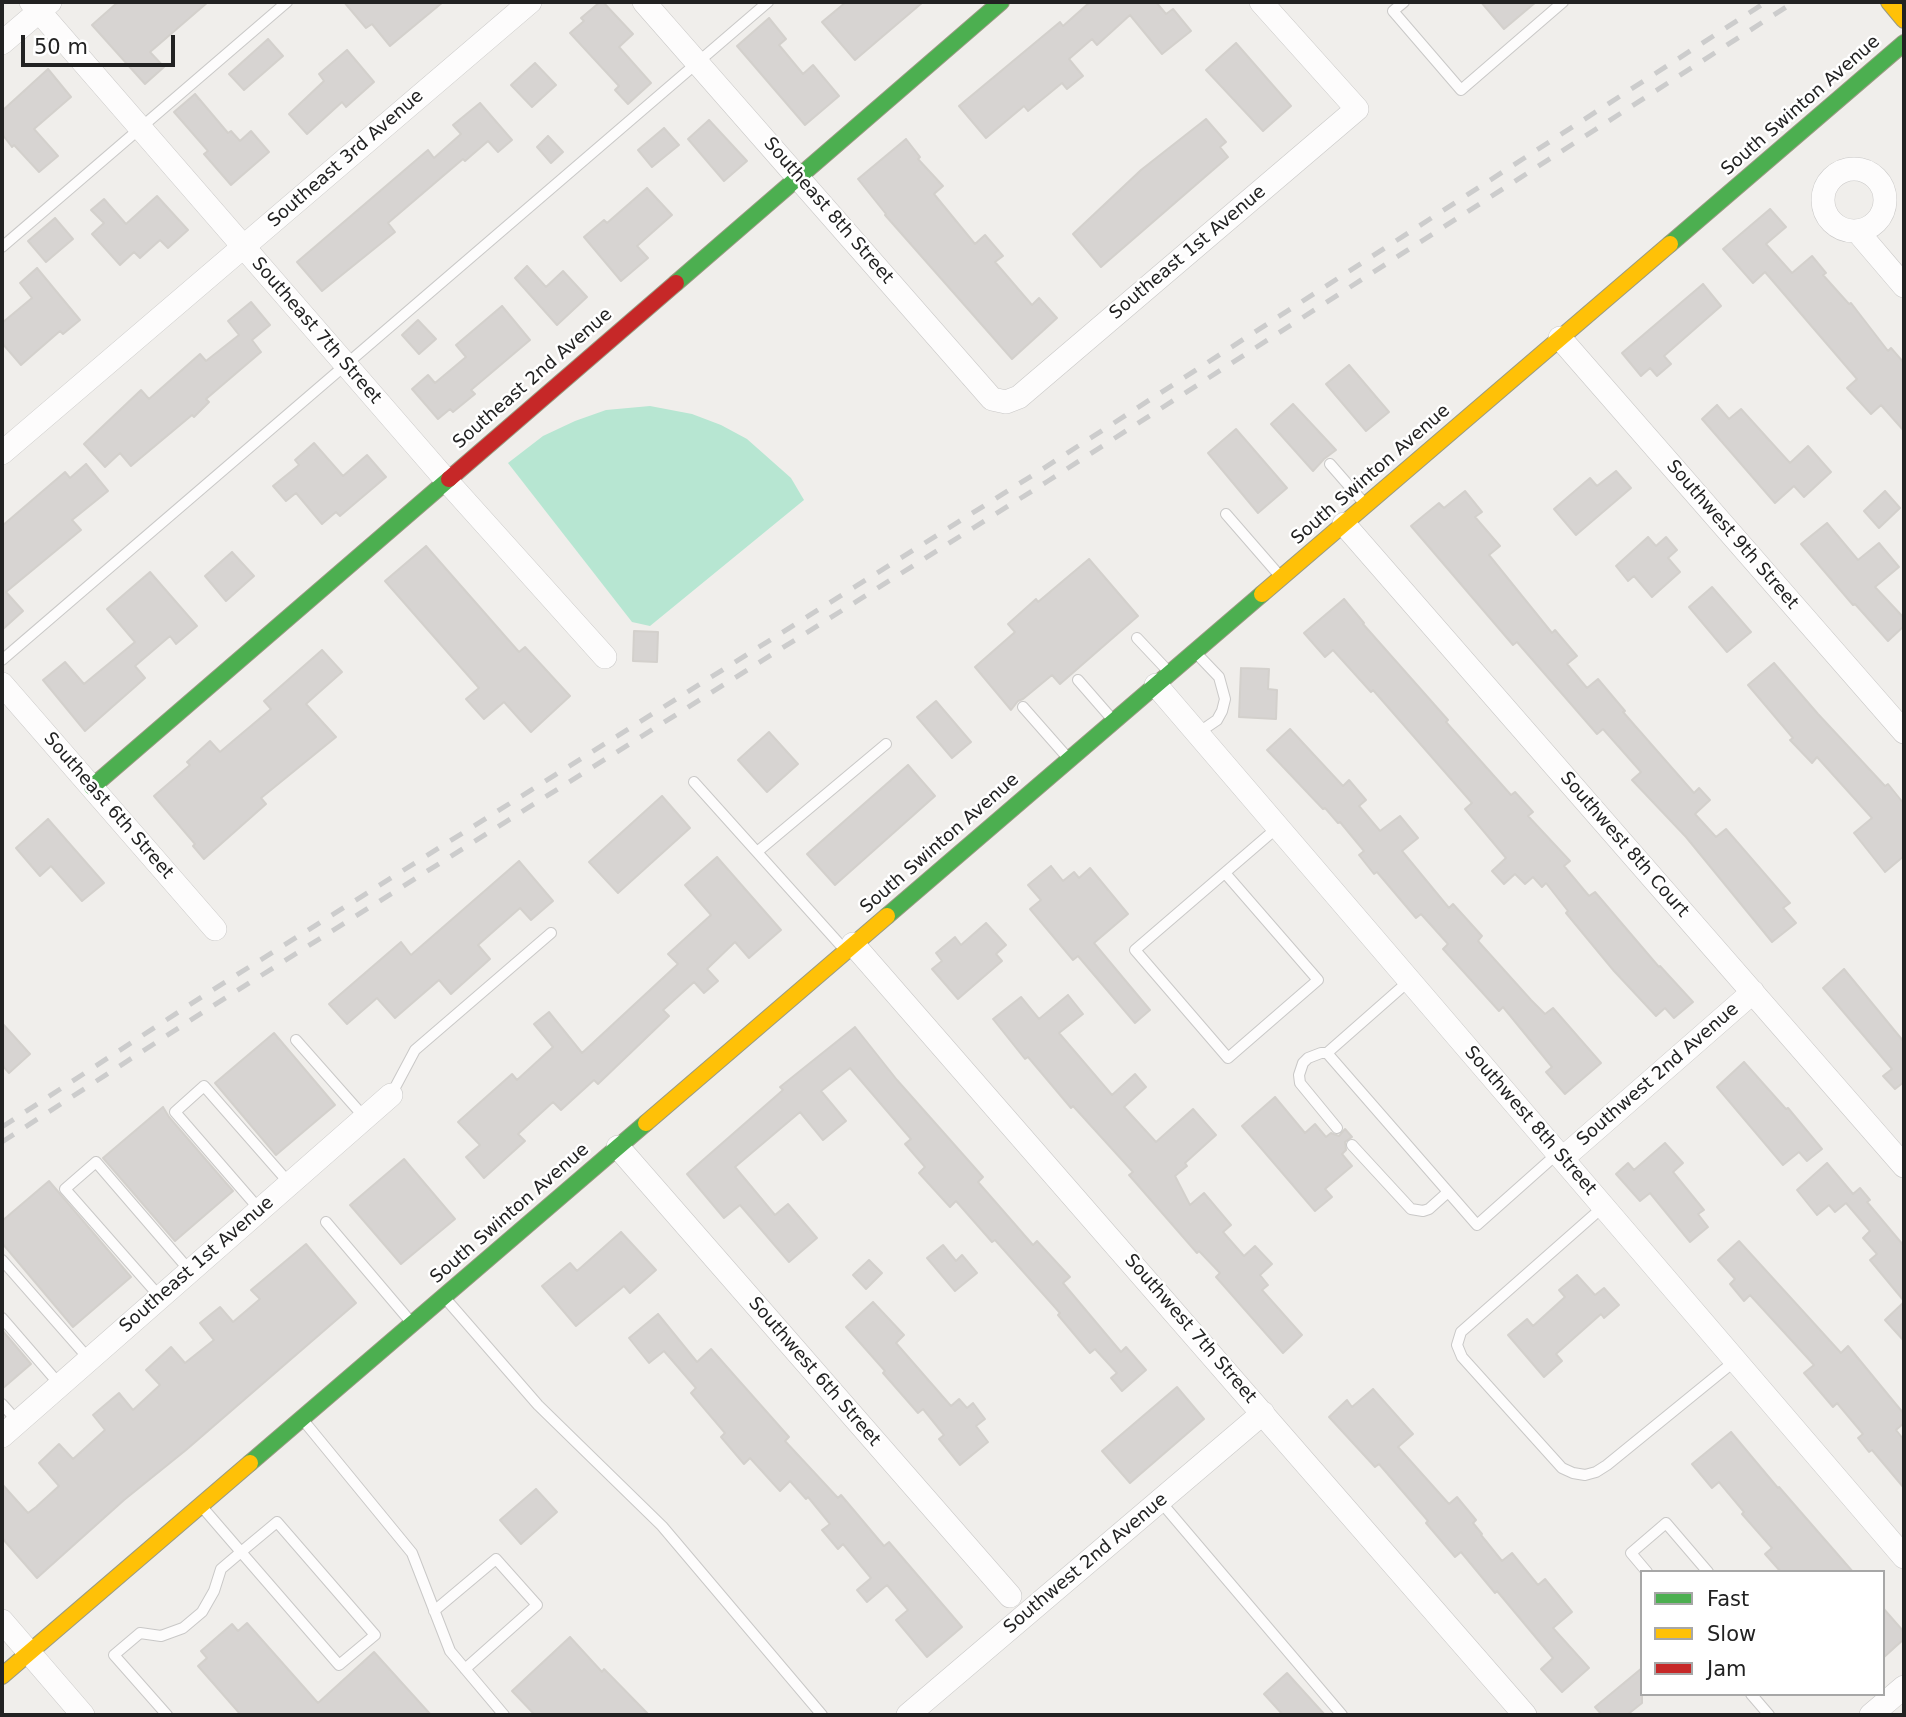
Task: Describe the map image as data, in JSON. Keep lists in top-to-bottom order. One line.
{"streets":{"street":["South Swinton Avenue","Southeast 3rd Avenue","Southeast 8th Street","Southeast 1st Avenue","Southeast 7th Street","Southeast 2nd Avenue","Southwest 9th Street","Southeast 6th Street","Southwest 8th Court","Southwest 2nd Avenue","Southwest 8th Street","Southwest 7th Street","Southwest 6th Street"]},"crossings":[["South Swinton Avenue","Southwest 9th Street"],["South Swinton Avenue","Southwest 8th Court"],["South Swinton Avenue","Southwest 8th Street"],["South Swinton Avenue","Southwest 7th Street"],["South Swinton Avenue","Southwest 6th Street"],["Southeast 3rd Avenue","Southeast 7th Street"],["Southeast 8th Street","Southeast 1st Avenue"],["Southeast 8th Street","Southeast 2nd Avenue"],["Southeast 7th Street","Southeast 2nd Avenue"],["Southeast 2nd Avenue","Southeast 6th Street"],["Southwest 8th Court","Southwest 2nd Avenue"],["Southwest 2nd Avenue","Southwest 8th Street"],["Southwest 2nd Avenue","Southwest 7th Street"]],"legend":["Fast","Slow","Jam"],"scale_bar":"50 m"}
